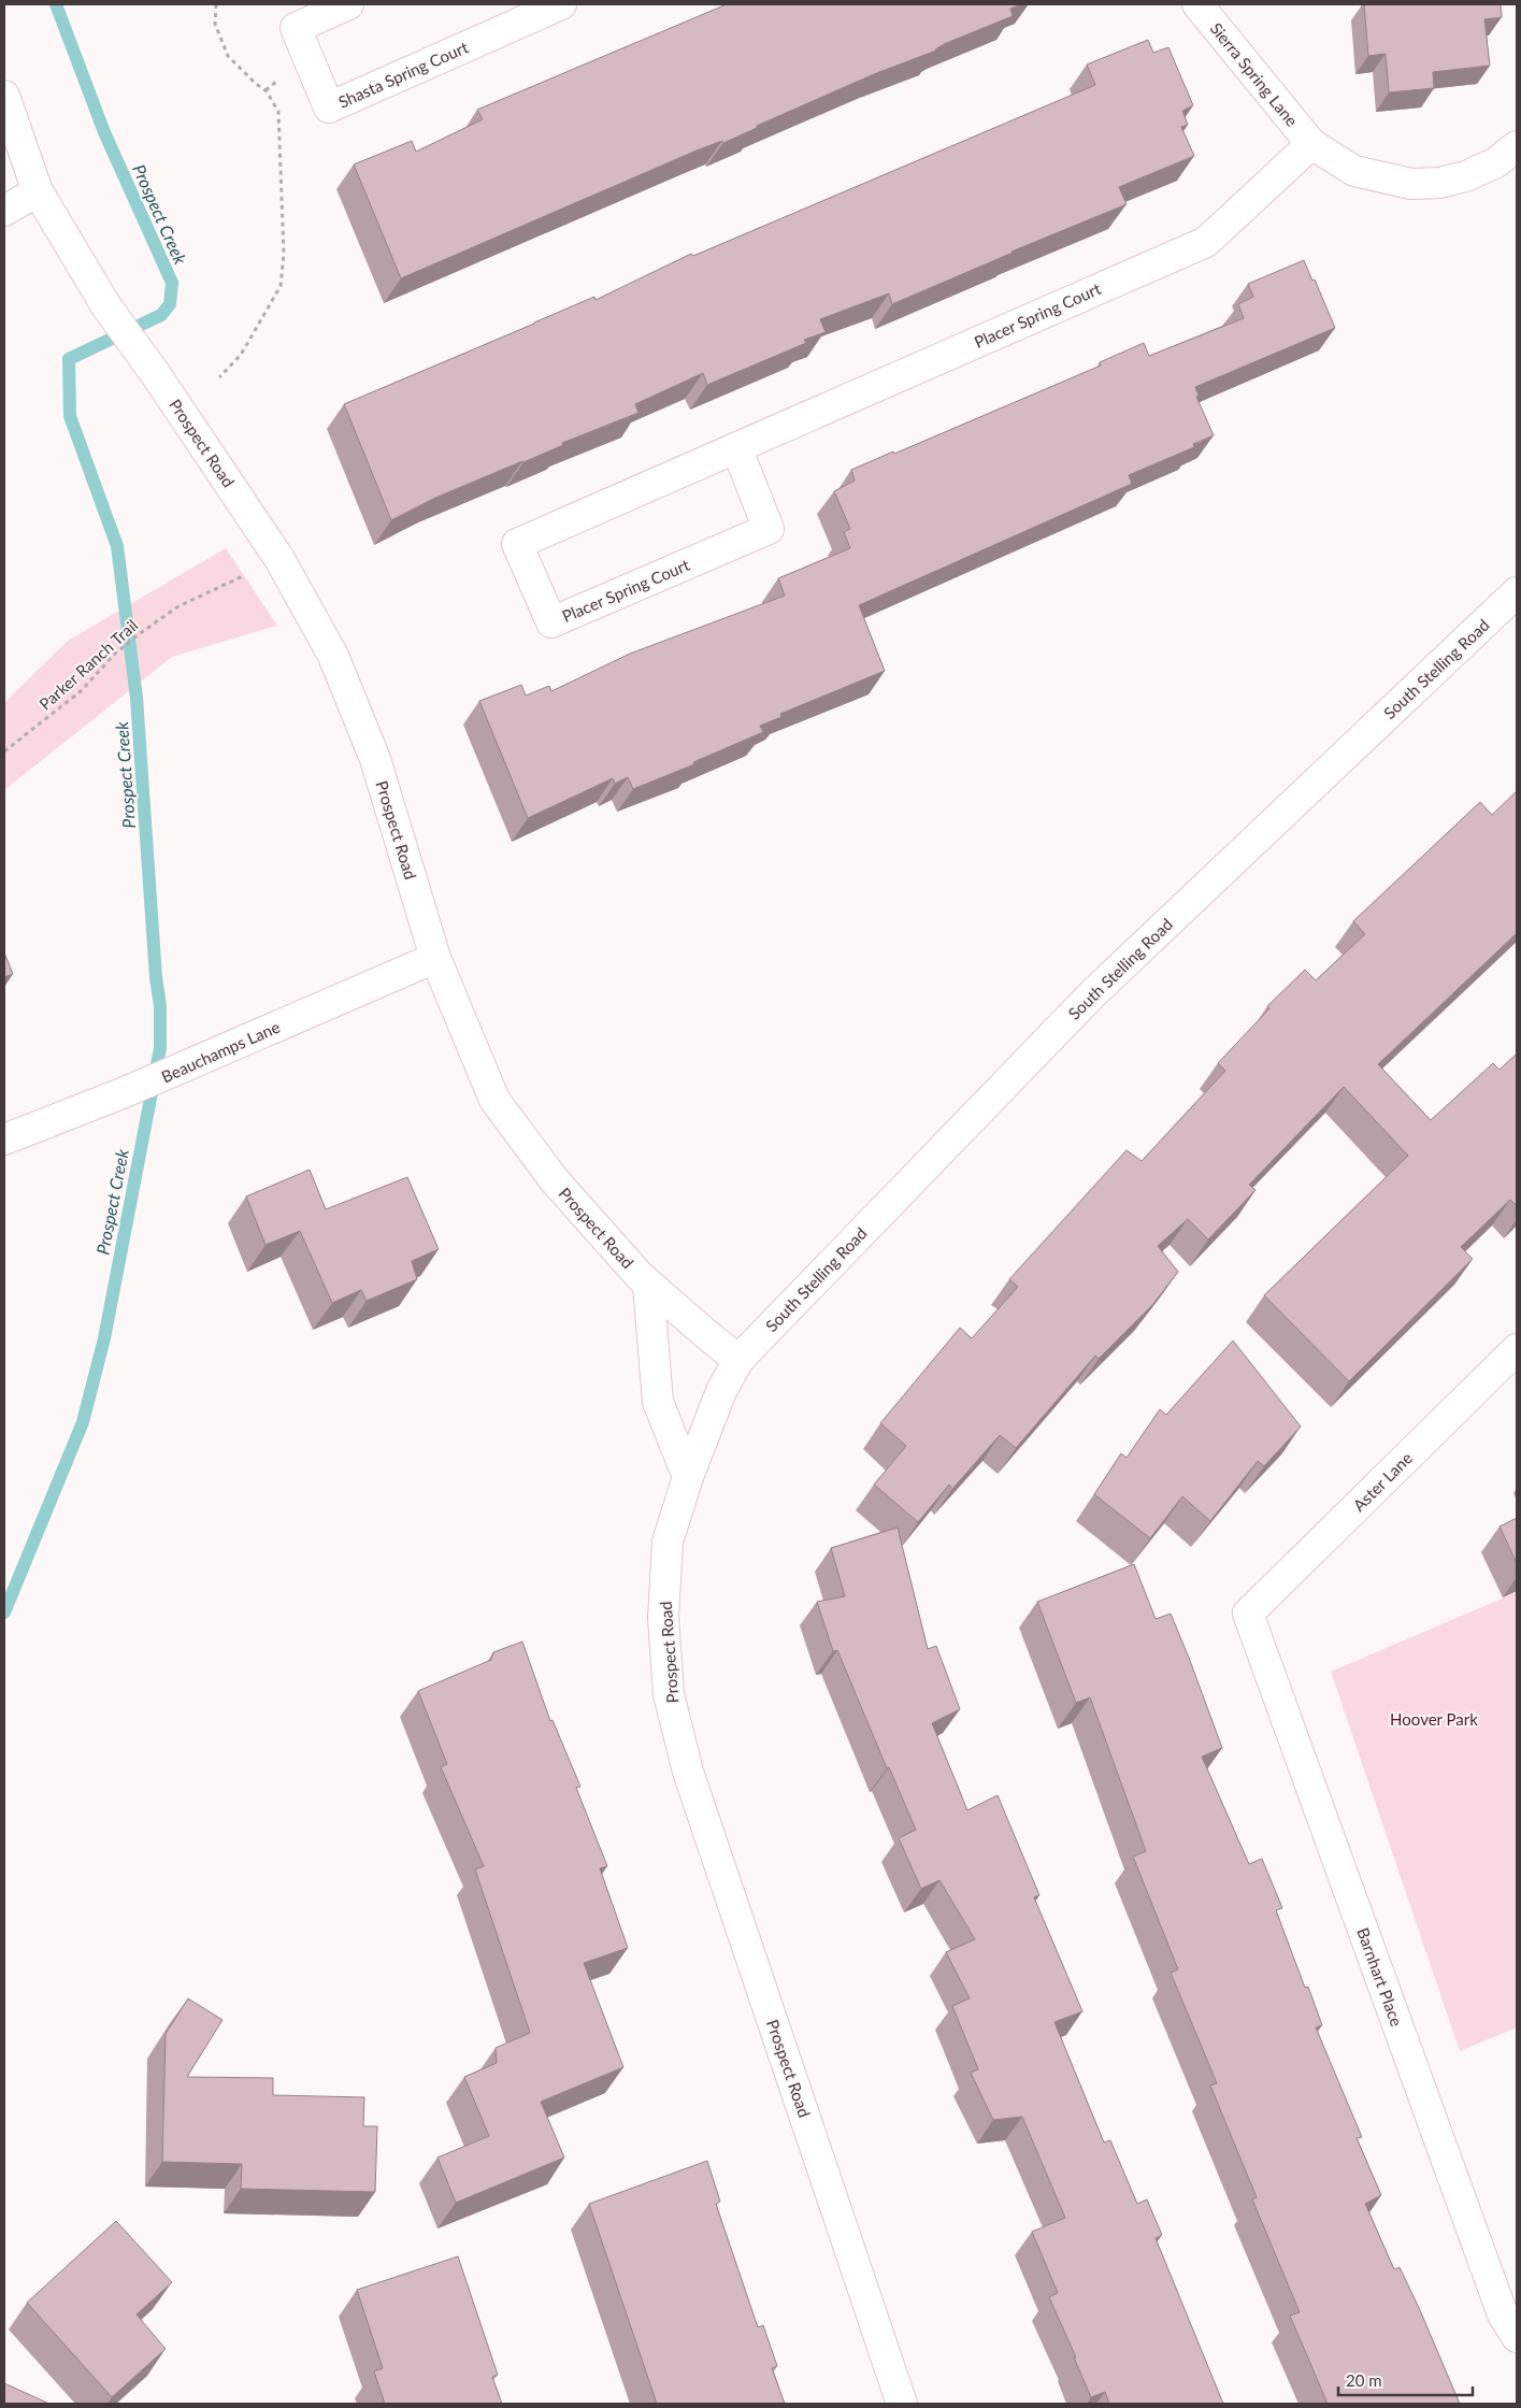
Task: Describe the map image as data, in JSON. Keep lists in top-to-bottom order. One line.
{"streets":{"street":["Shasta Spring Court","Sierra Spring Lane","Placer Spring Court","Prospect Road","South Stelling Road","Beauchamps Lane","Aster Lane","Barnhart Place"],"path":["Parker Ranch Trail"]},"crossings":[["Sierra Spring Lane","Placer Spring Court"],["Prospect Road","Parker Ranch Trail"],["Prospect Road","South Stelling Road"],["Prospect Road","Beauchamps Lane"],["Aster Lane","Barnhart Place"]],"water":["Prospect Creek"],"parks":["Hoover Park"],"scale_bar":"20 m"}
